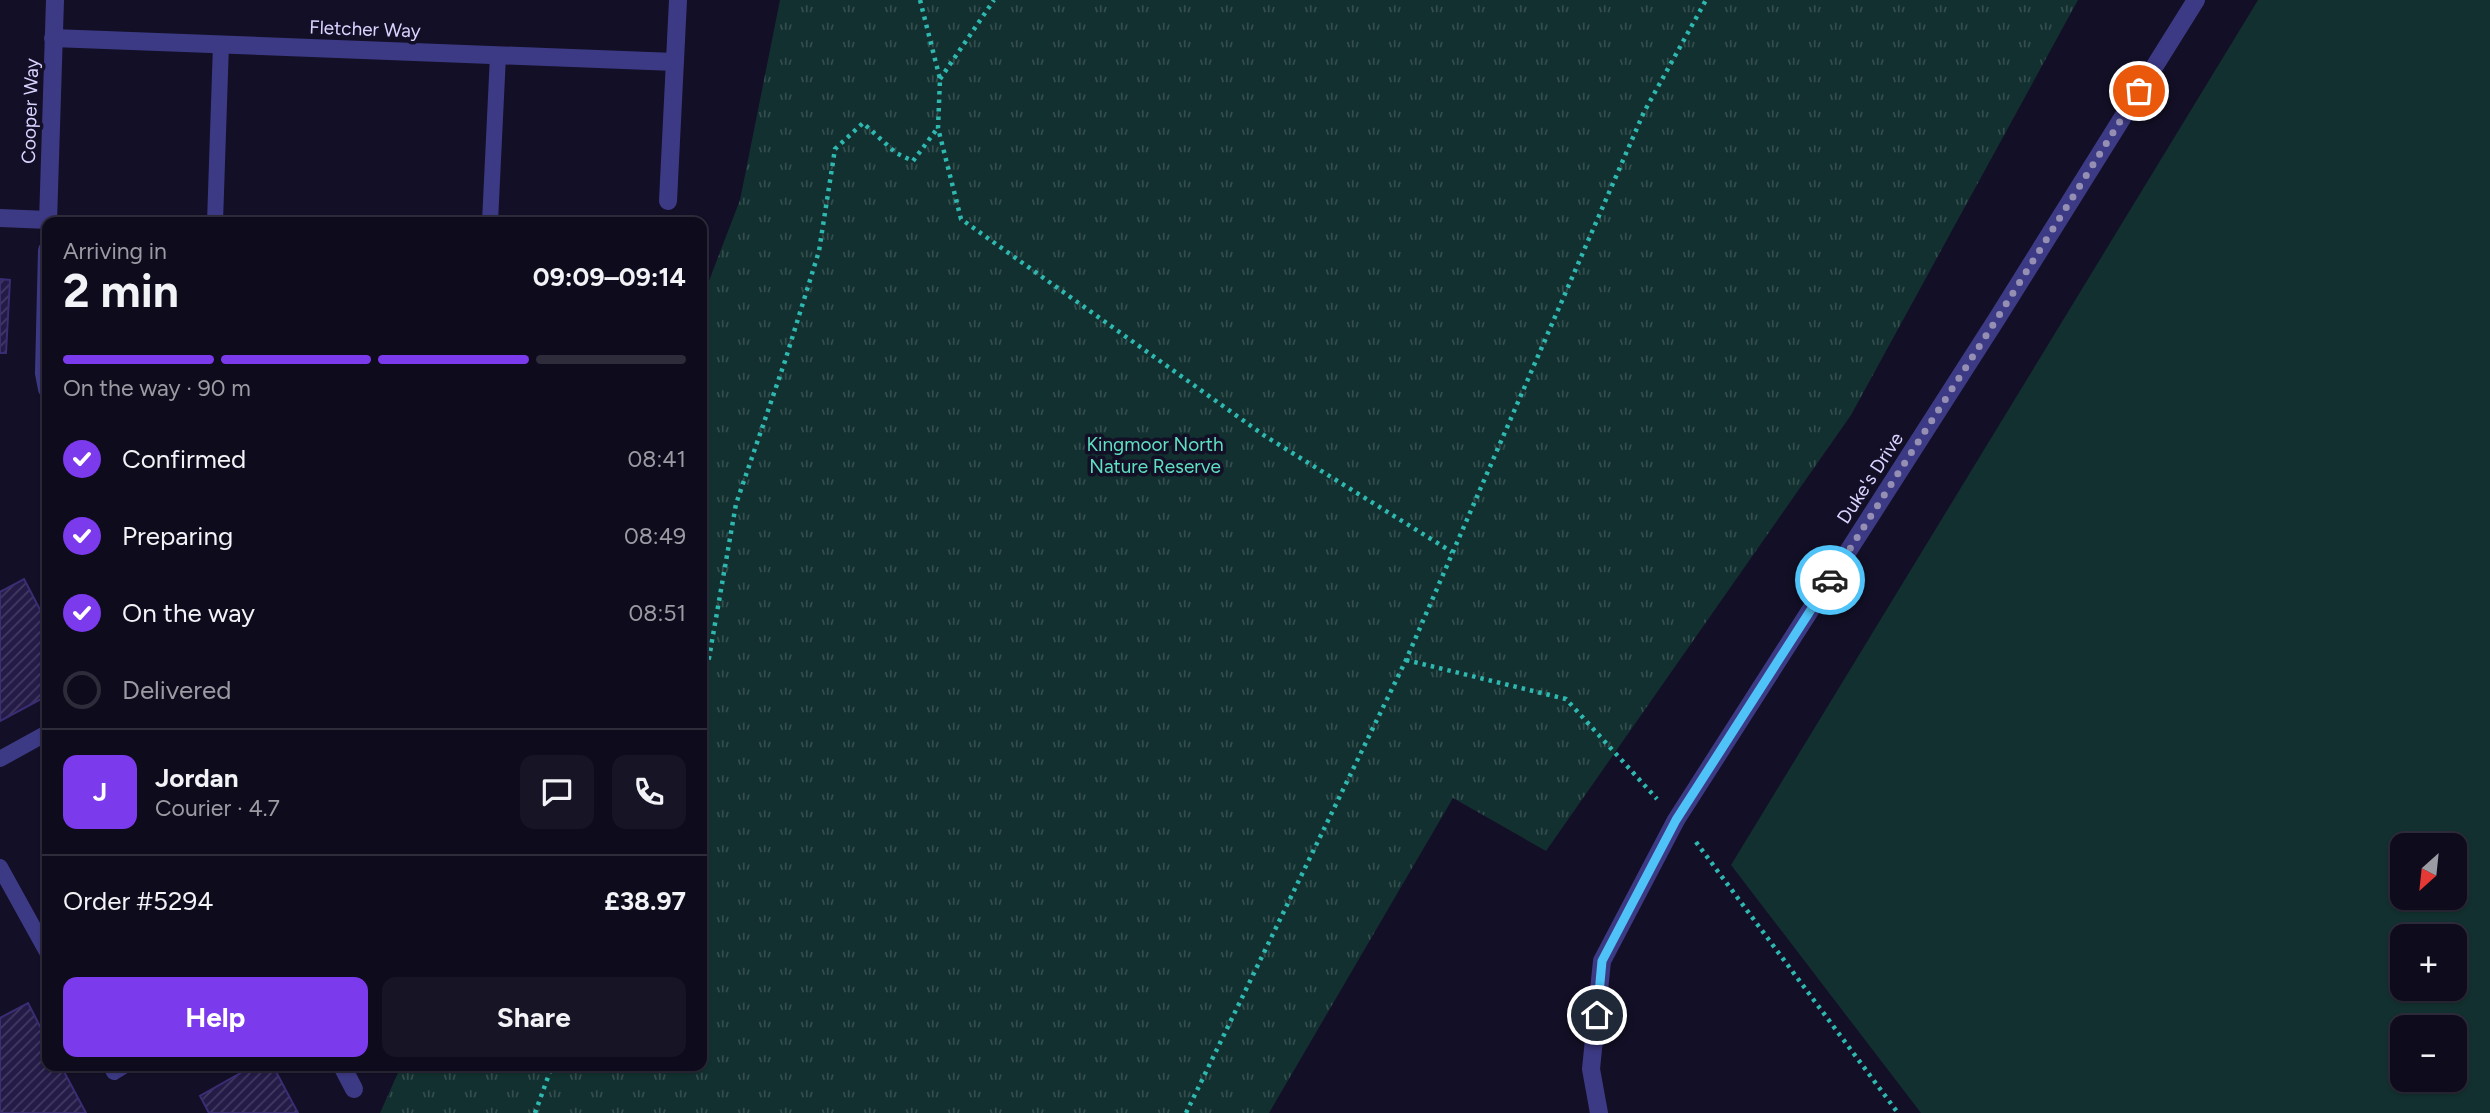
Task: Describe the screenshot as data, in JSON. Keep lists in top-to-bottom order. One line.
{"streets":{"street":["Fletcher Way","Cooper Way","Duke's Drive"]},"crossings":[["Fletcher Way","Cooper Way"]],"parks":["Kingmoor North Nature Reserve"],"north":"bottom left","page":{"heading":["2 min","Arriving in","09:09–09:14"],"panel":["Jordan","Courier · 4.7","Order #5294","£38.97"],"bar":"On the way · 90 m","list":[["Confirmed","08:41"],["Preparing","08:49"],["On the way","08:51"],"Delivered"],"round":"J","map_buttons":["+","−"],"buttons":["Help","Share"]}}
